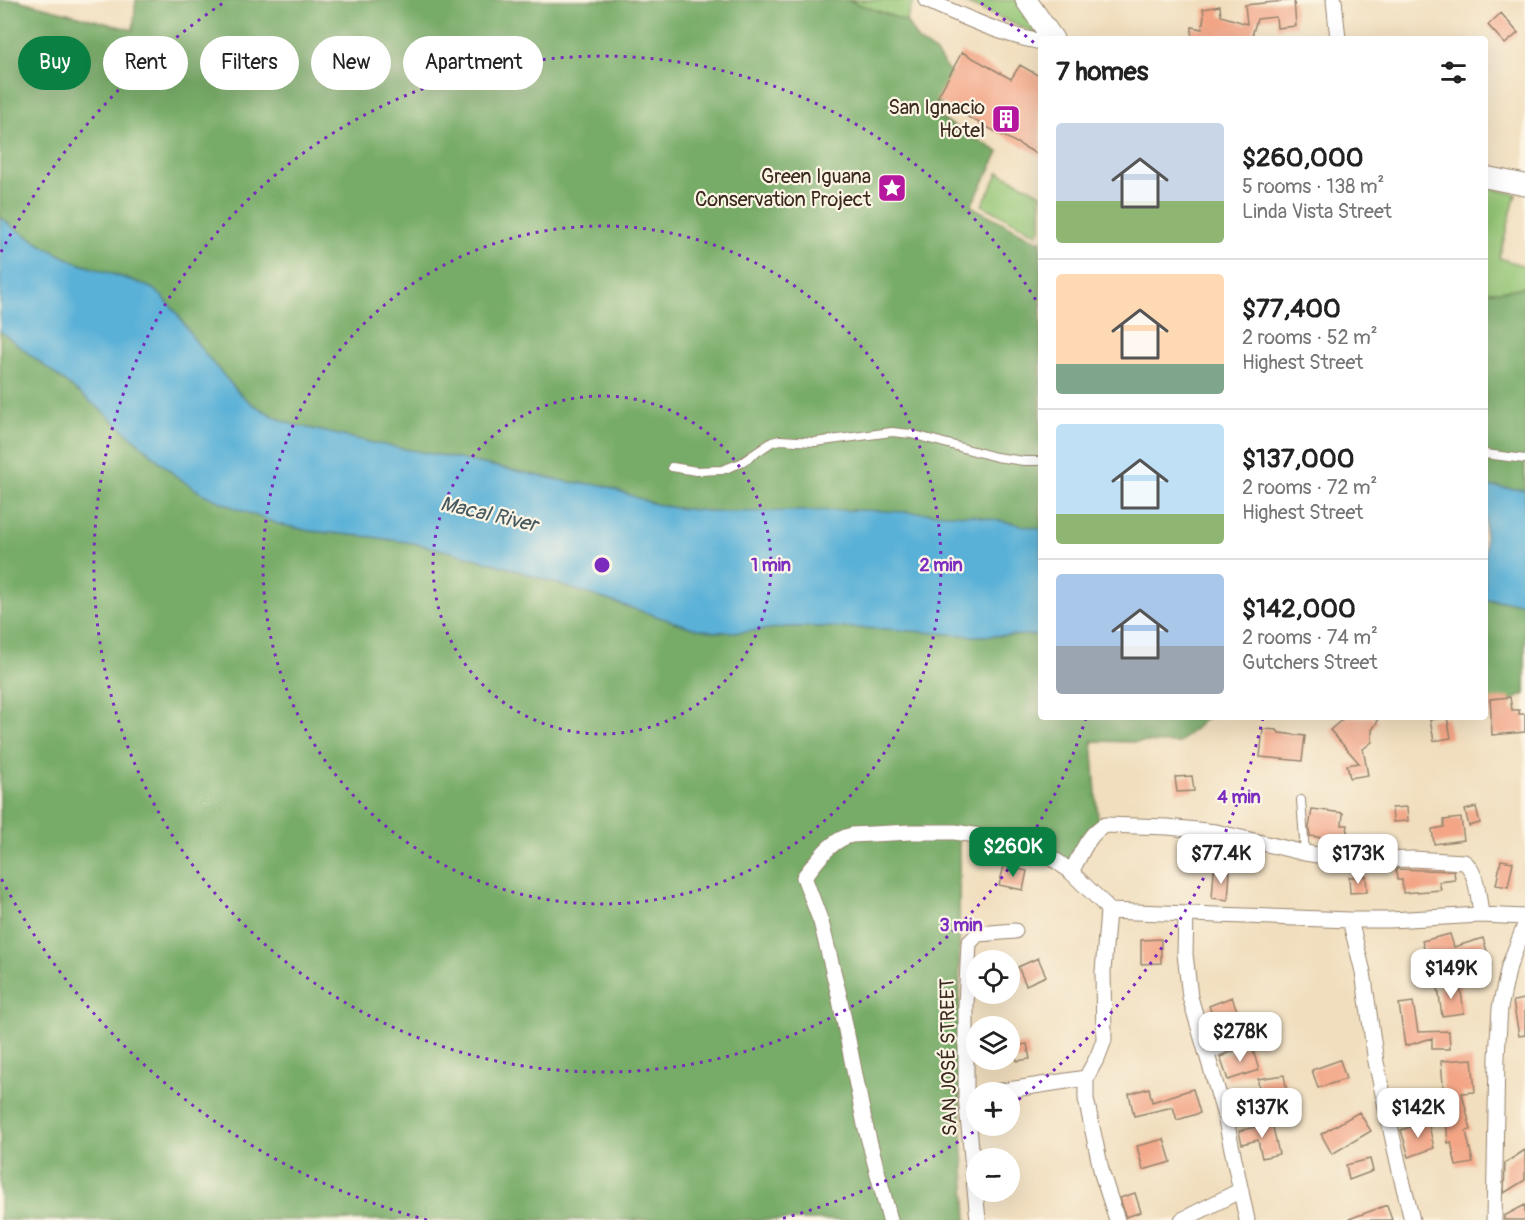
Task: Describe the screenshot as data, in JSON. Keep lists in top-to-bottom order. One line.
{"streets":{"street":["SAN JOSÉ STREET"]},"water":["Macal River"],"places":{"building":["San Ignacio Hotel"],"place":["Green Iguana Conservation Project"]},"page":{"chip":["Buy","Rent","Filters","New","Apartment"],"heading":"7 homes","list":[{"name":"$260,000","note":"5 rooms · 138 m² · Linda Vista Street"},{"name":"$77,400","note":"2 rooms · 52 m² · Highest Street"},{"name":"$137,000","note":"2 rooms · 72 m² · Highest Street"},{"name":"$142,000","note":"2 rooms · 74 m² · Gutchers Street"}],"price":["$260K","$77.4K","$173K","$149K","$278K","$137K","$142K"],"map_buttons":["+","−"]},"rings":["1 min","2 min","4 min","3 min"]}
